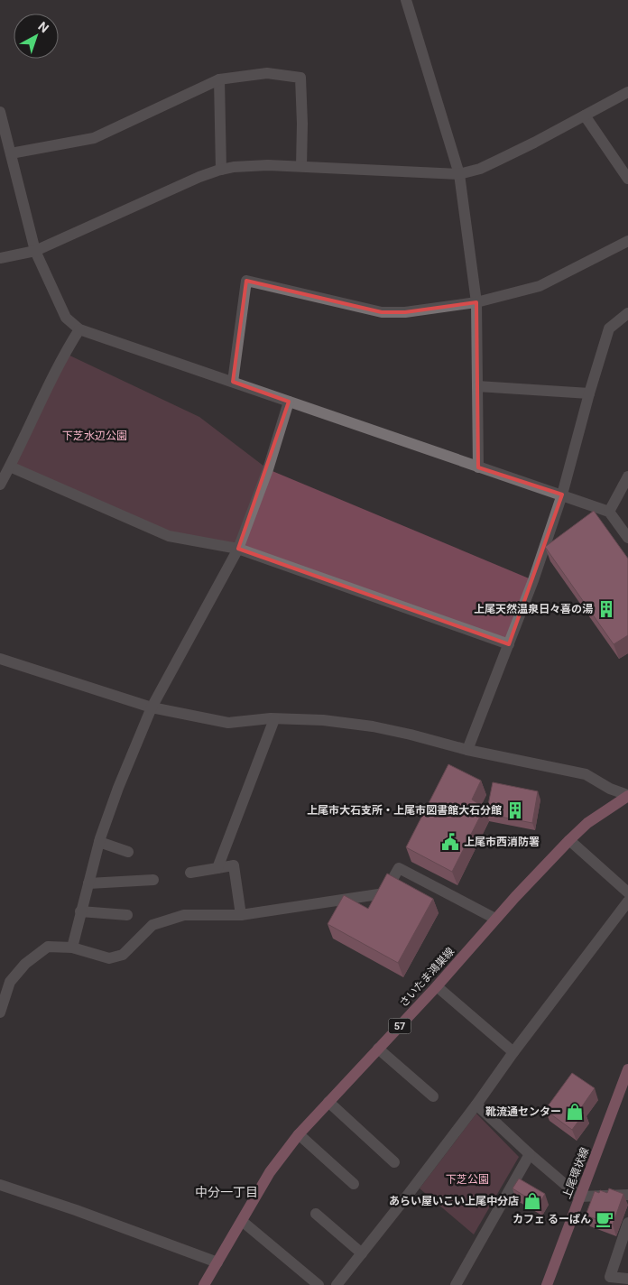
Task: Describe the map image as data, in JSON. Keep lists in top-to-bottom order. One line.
{"streets":{"main road":["さいたま鴻巣線","57","上尾環状線"]},"districts":["中分一丁目"],"parks":["下芝水辺公園","下芝公園"],"places":{"building":["上尾天然温泉日々喜の湯","上尾市大石支所・上尾市図書館大石分館"],"public building":["上尾市西消防署"],"shop":["靴流通センター","あらい屋いこい上尾中分店"],"cafe":["カフェ るーぱん"]},"north":"top right"}
